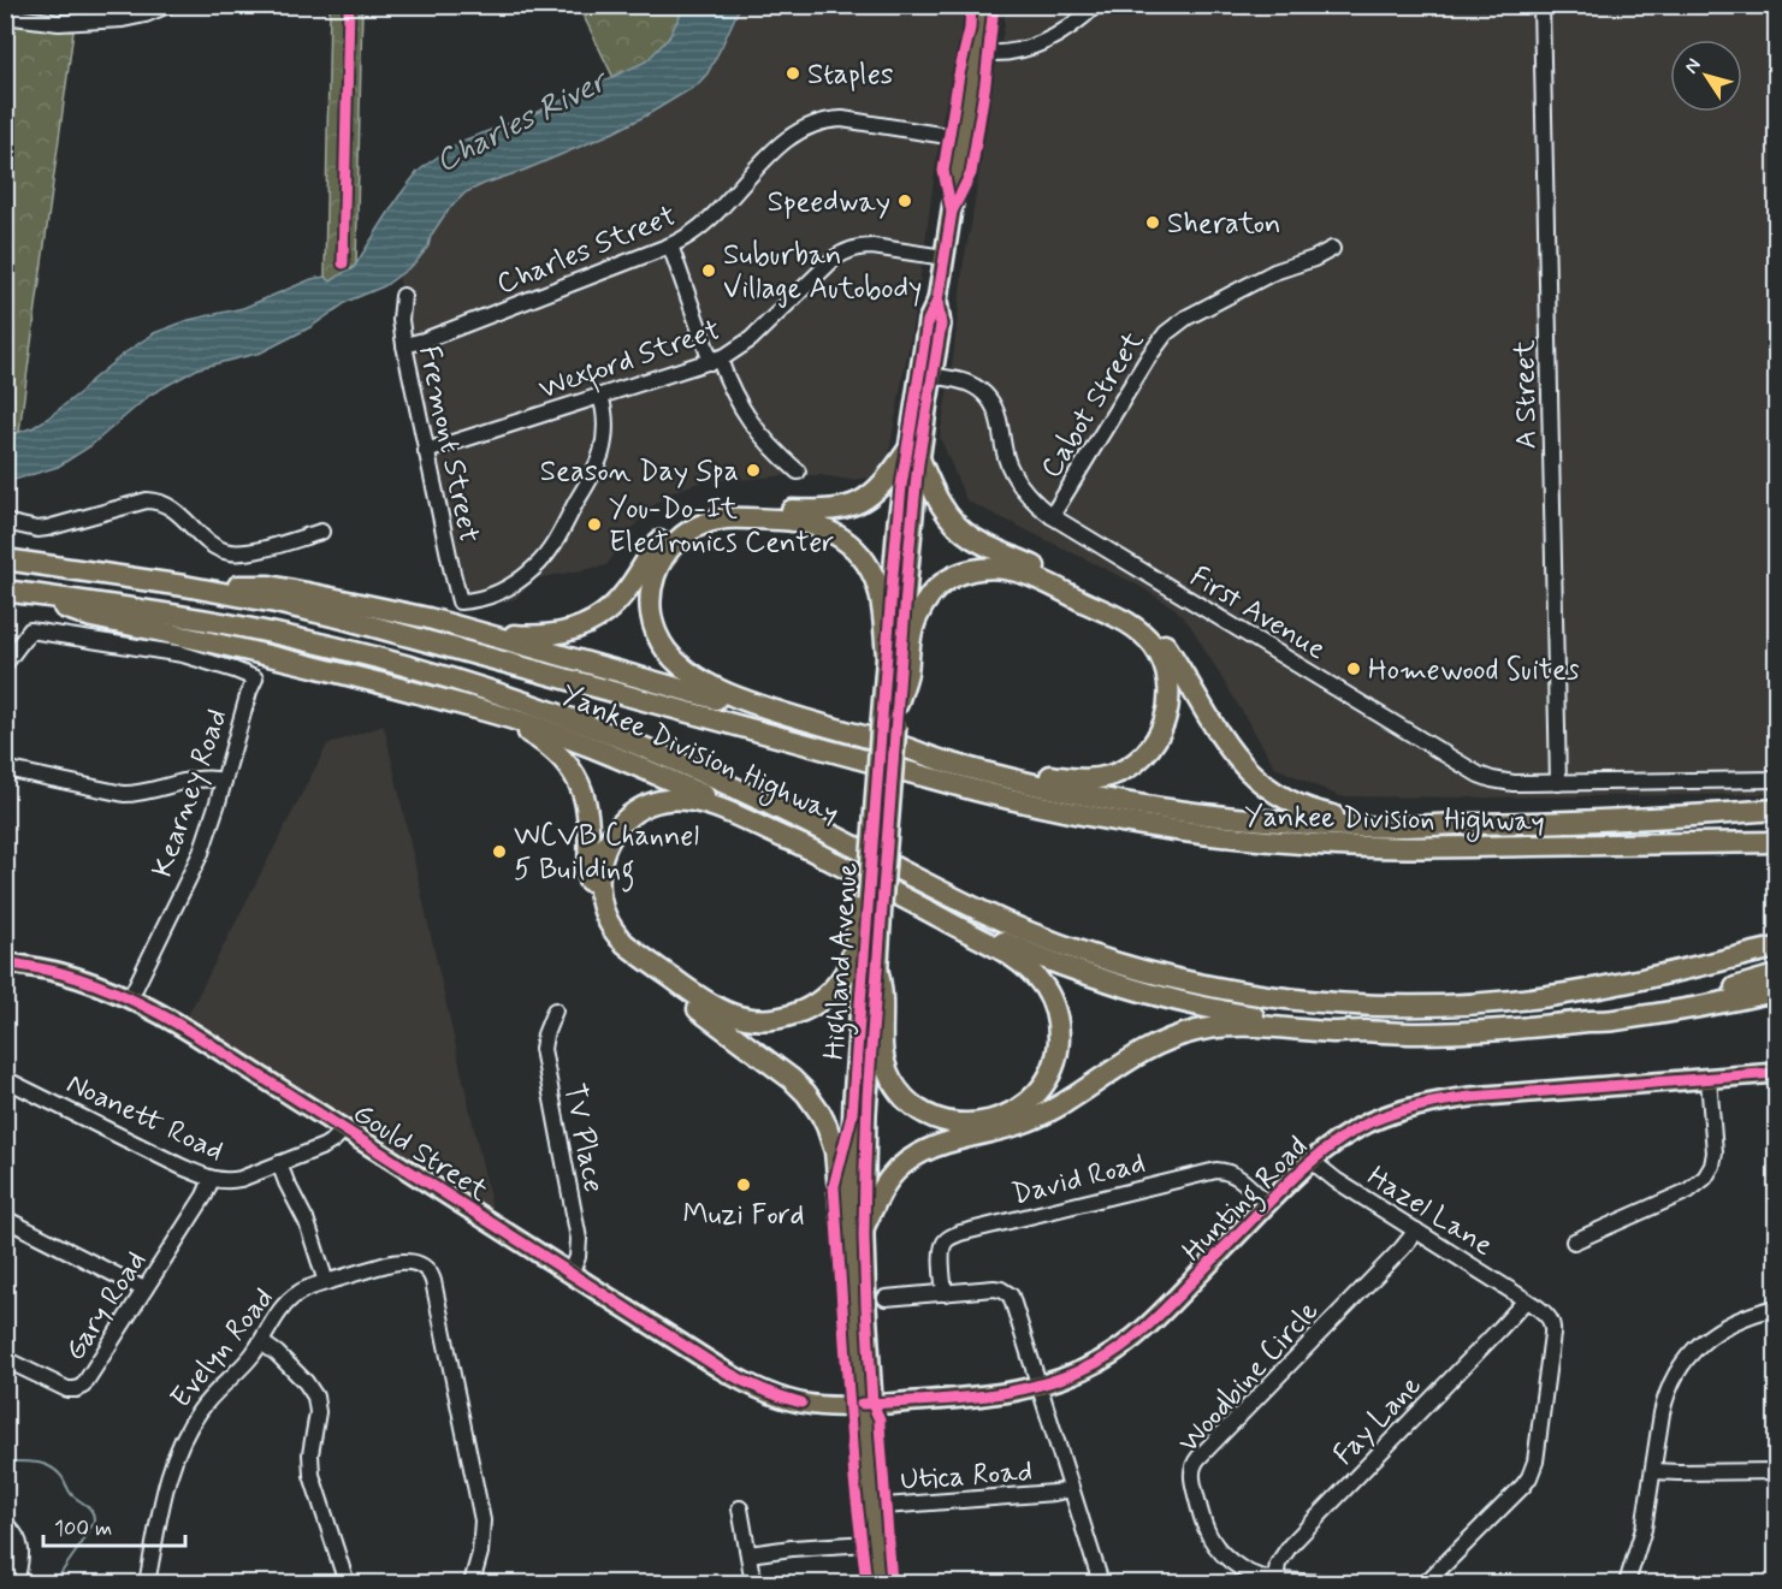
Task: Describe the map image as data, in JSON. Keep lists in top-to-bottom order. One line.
{"streets":{"highway":["Yankee Division Highway"],"main road":["Highland Avenue","Gould Street","Hunting Road"],"street":["Charles Street","Wexford Street","A Street","Cabot Street","Fremont Street","First Avenue","Kearney Road","Noanett Road","TV Place","David Road","Hazel Lane","Gary Road","Evelyn Road","Woodbine Circle","Fay Lane","Utica Road"]},"crossings":[["Charles Street","Fremont Street"],["Charles Street","Highland Avenue"],["Wexford Street","Fremont Street"],["Wexford Street","Highland Avenue"],["A Street","First Avenue"],["Cabot Street","First Avenue"],["First Avenue","Highland Avenue"],["Kearney Road","Gould Street"],["Highland Avenue","Gould Street"],["Highland Avenue","Hunting Road"],["Highland Avenue","Utica Road"],["Noanett Road","Gould Street"],["Noanett Road","Gary Road"],["TV Place","Gould Street"],["Gould Street","Hunting Road"],["David Road","Hunting Road"],["Hunting Road","Hazel Lane"],["Hazel Lane","Woodbine Circle"],["Hazel Lane","Fay Lane"],["Woodbine Circle","Fay Lane"]],"water":["Charles River"],"places":["Staples","Speedway","Sheraton","Suburban Village Autobody","Season Day Spa","You-Do-It Electronics Center","Homewood Suites","WCVB Channel 5 Building","Muzi Ford"],"scale_bar":"100 m","north":"top left"}
